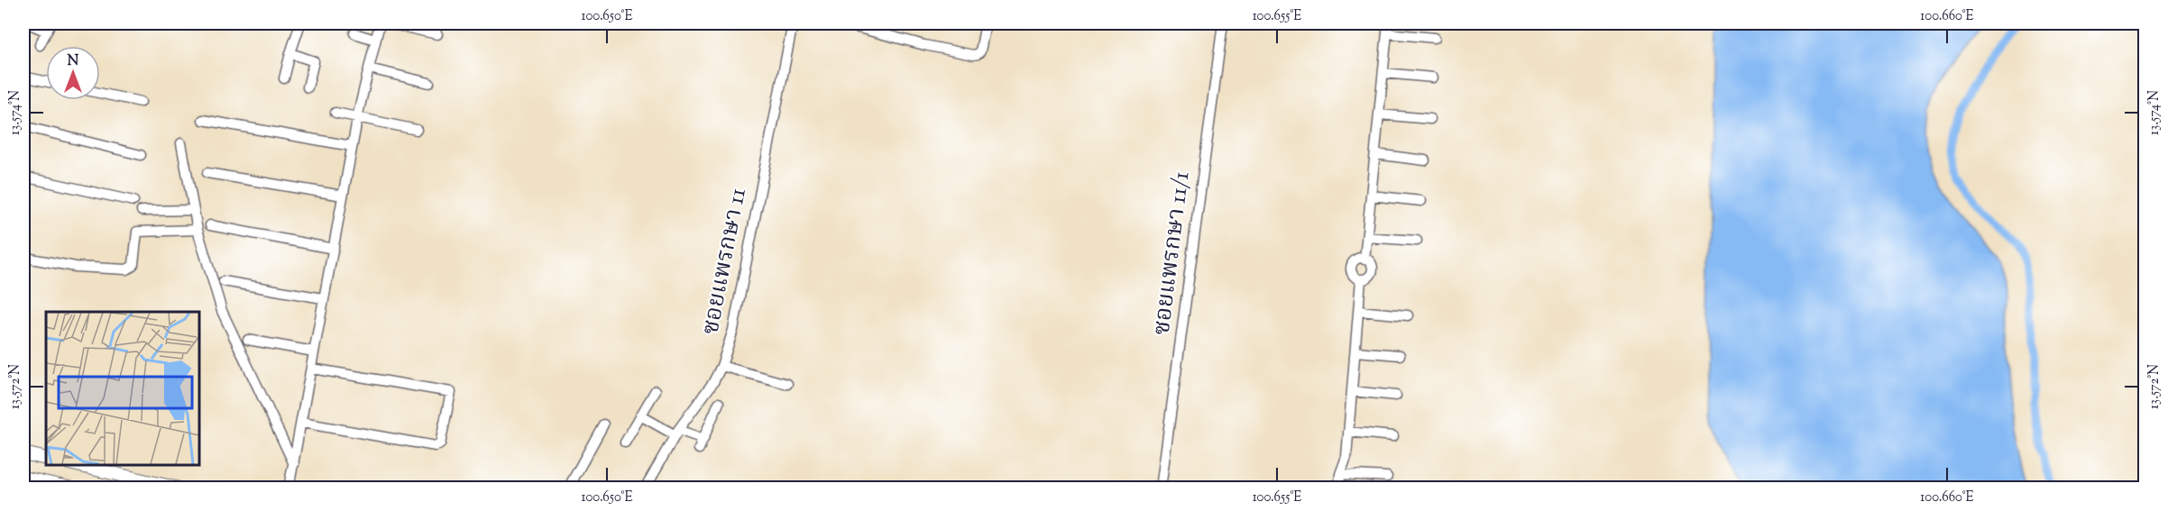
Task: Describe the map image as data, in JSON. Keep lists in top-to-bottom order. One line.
{"streets":{"street":["ซอยแพรกษา 11/1","ซอยแพรกษา 11"]},"north":"top","coordinates":["100.650°E","100.655°E","100.660°E","13.574°N","13.572°N"]}
